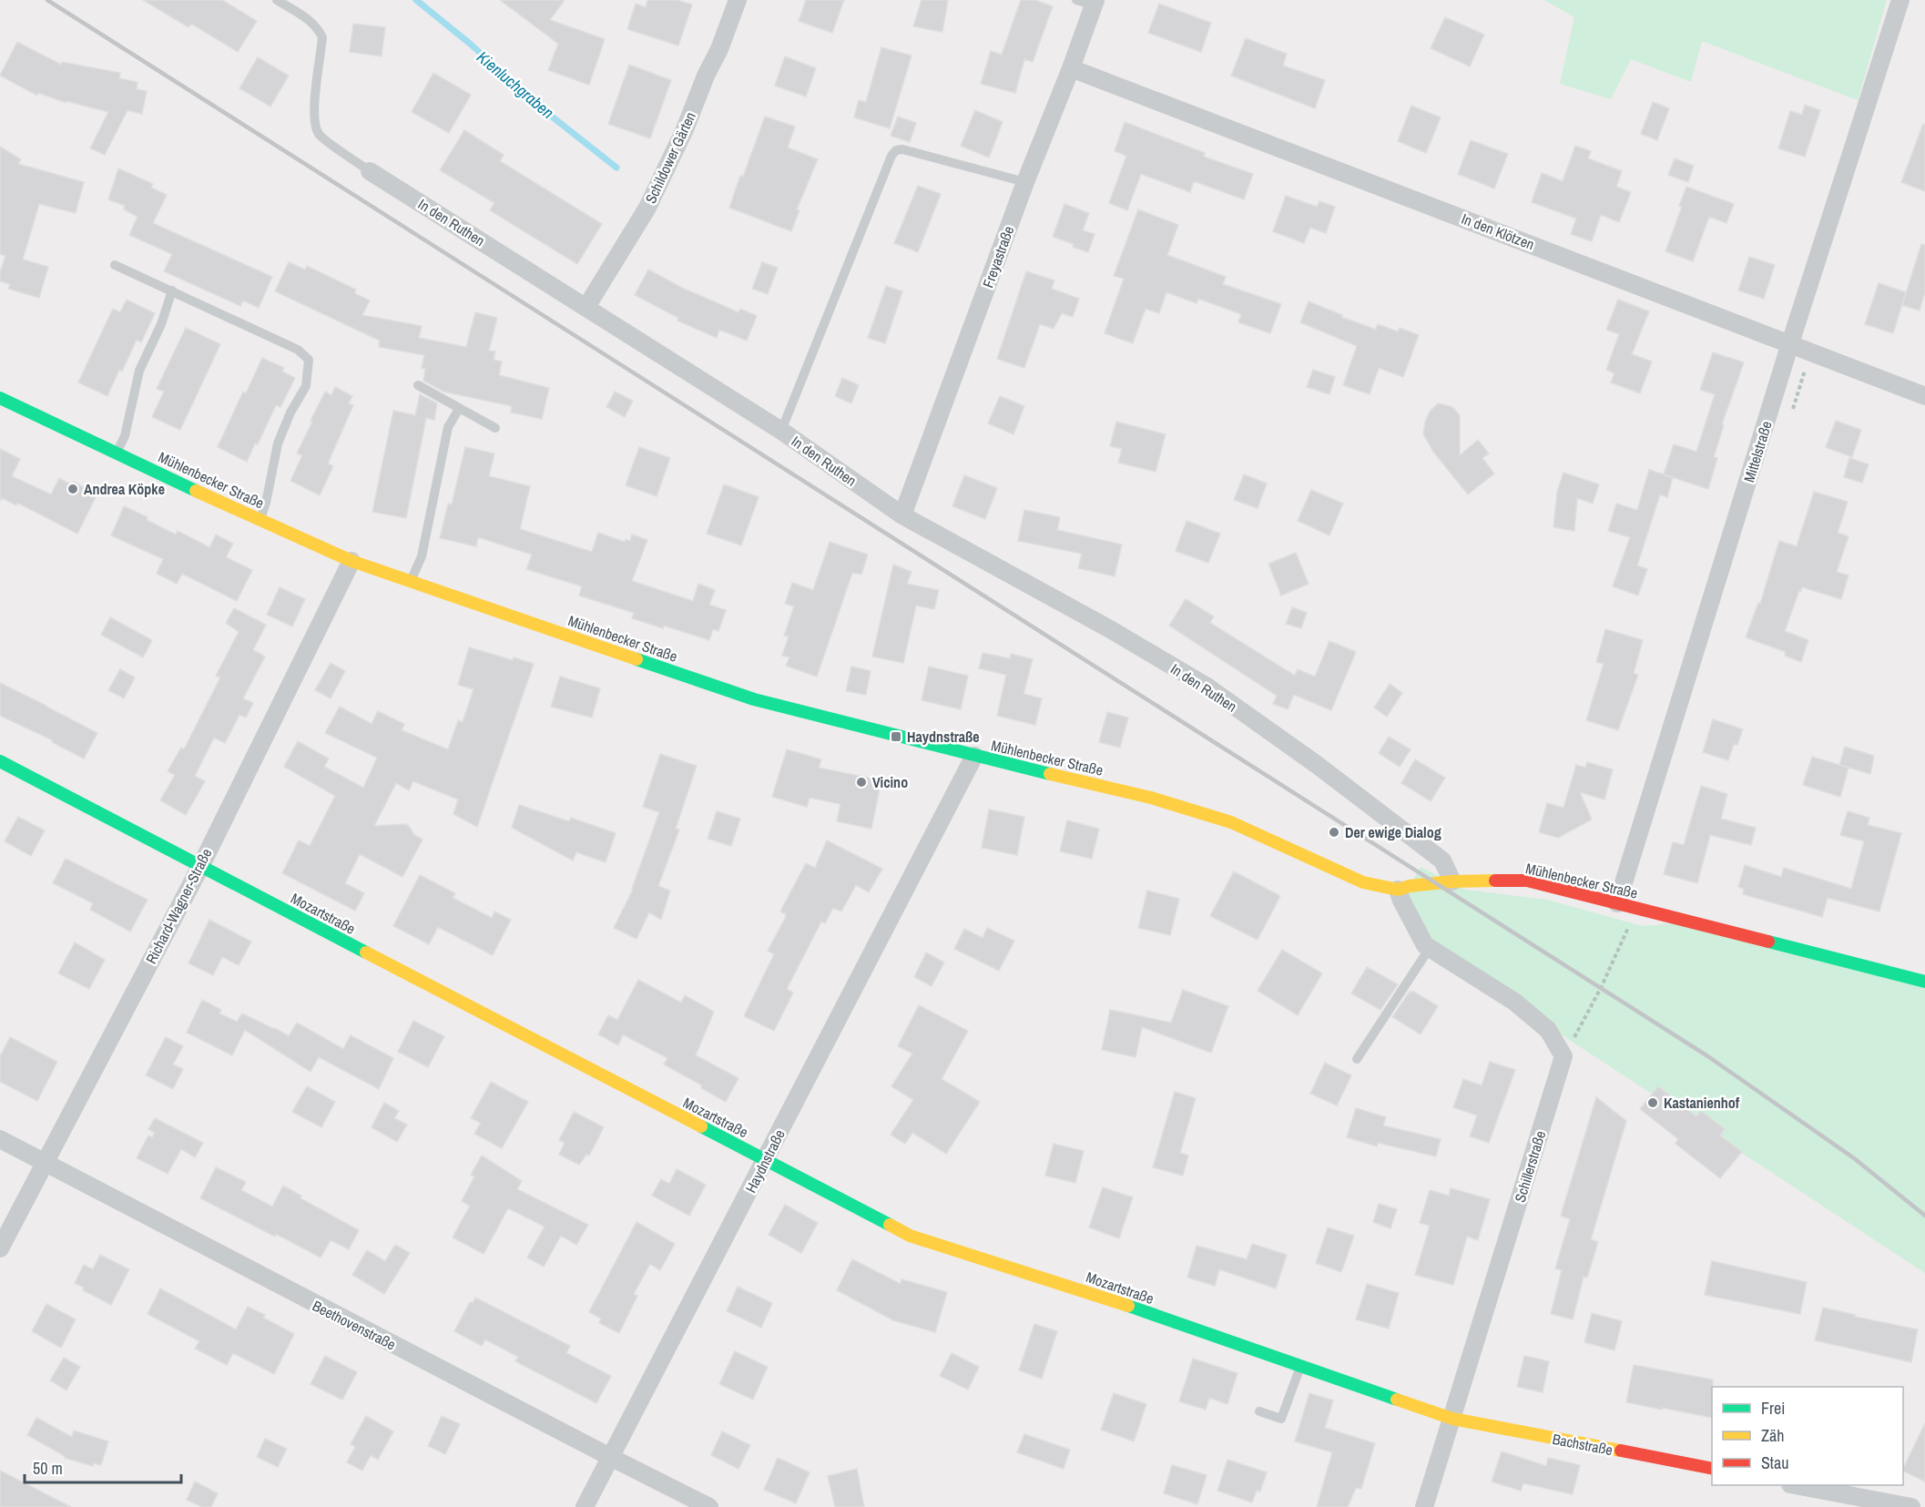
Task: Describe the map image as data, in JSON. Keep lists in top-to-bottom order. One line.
{"streets":{"main road":["Mühlenbecker Straße","Mozartstraße","Bachstraße"],"street":["Schildower Gärten","In den Ruthen","In den Klötzen","Freyastraße","Mittelstraße","Richard-Wagner-Straße","Haydnstraße","Schillerstraße","Beethovenstraße"]},"crossings":[["Schildower Gärten","In den Ruthen"],["In den Ruthen","Freyastraße"],["In den Ruthen","Mühlenbecker Straße"],["In den Klötzen","Freyastraße"],["In den Klötzen","Mittelstraße"],["Mittelstraße","Mühlenbecker Straße"],["Mühlenbecker Straße","Richard-Wagner-Straße"],["Mühlenbecker Straße","Haydnstraße"],["Richard-Wagner-Straße","Mozartstraße"],["Richard-Wagner-Straße","Beethovenstraße"],["Mozartstraße","Haydnstraße"],["Mozartstraße","Schillerstraße"],["Mozartstraße","Bachstraße"],["Haydnstraße","Beethovenstraße"],["Schillerstraße","Bachstraße"]],"water":["Kienluchgraben"],"places":{"other":["Andrea Köpke","Vicino","Der ewige Dialog","Kastanienhof"],"transit":["Haydnstraße"]},"legend":["Frei","Zäh","Stau"],"scale_bar":"50 m"}
